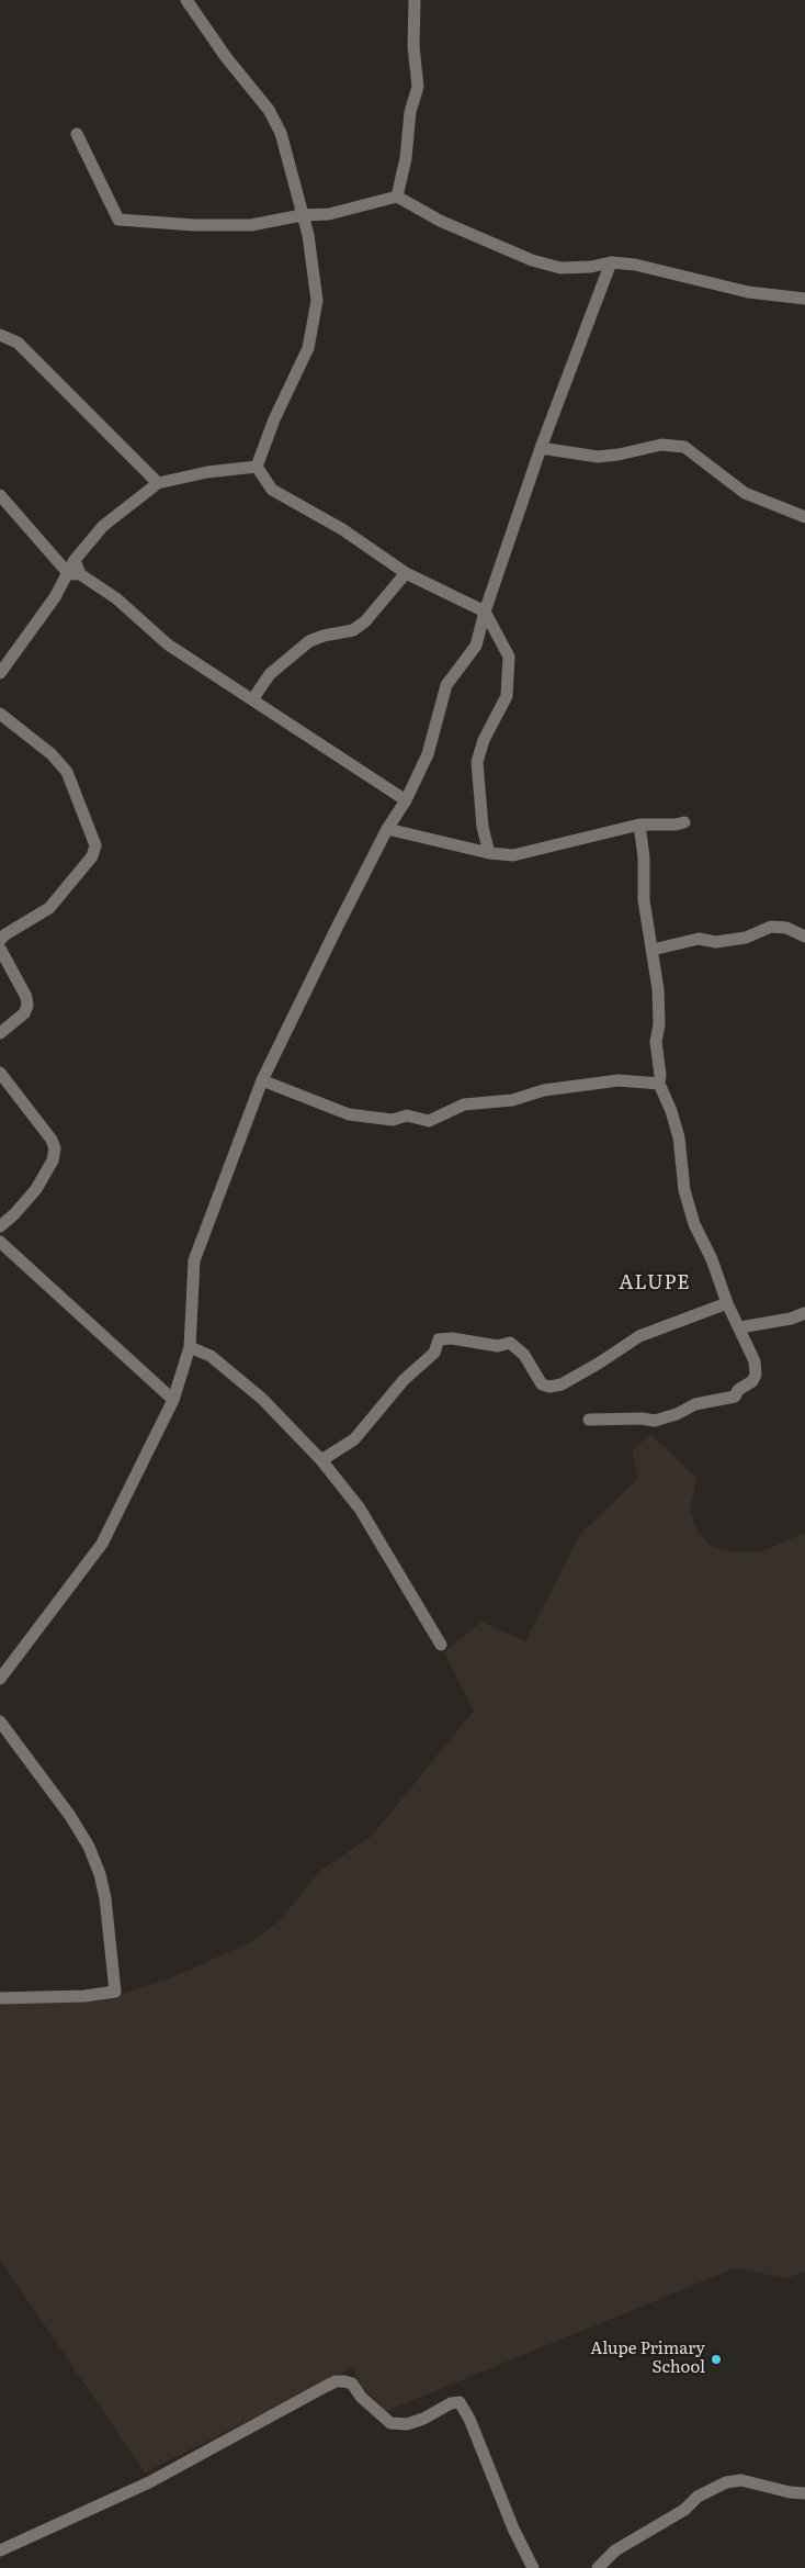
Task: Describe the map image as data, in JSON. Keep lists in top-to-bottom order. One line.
{"districts":["ALUPE"],"places":["Alupe Primary School"]}
